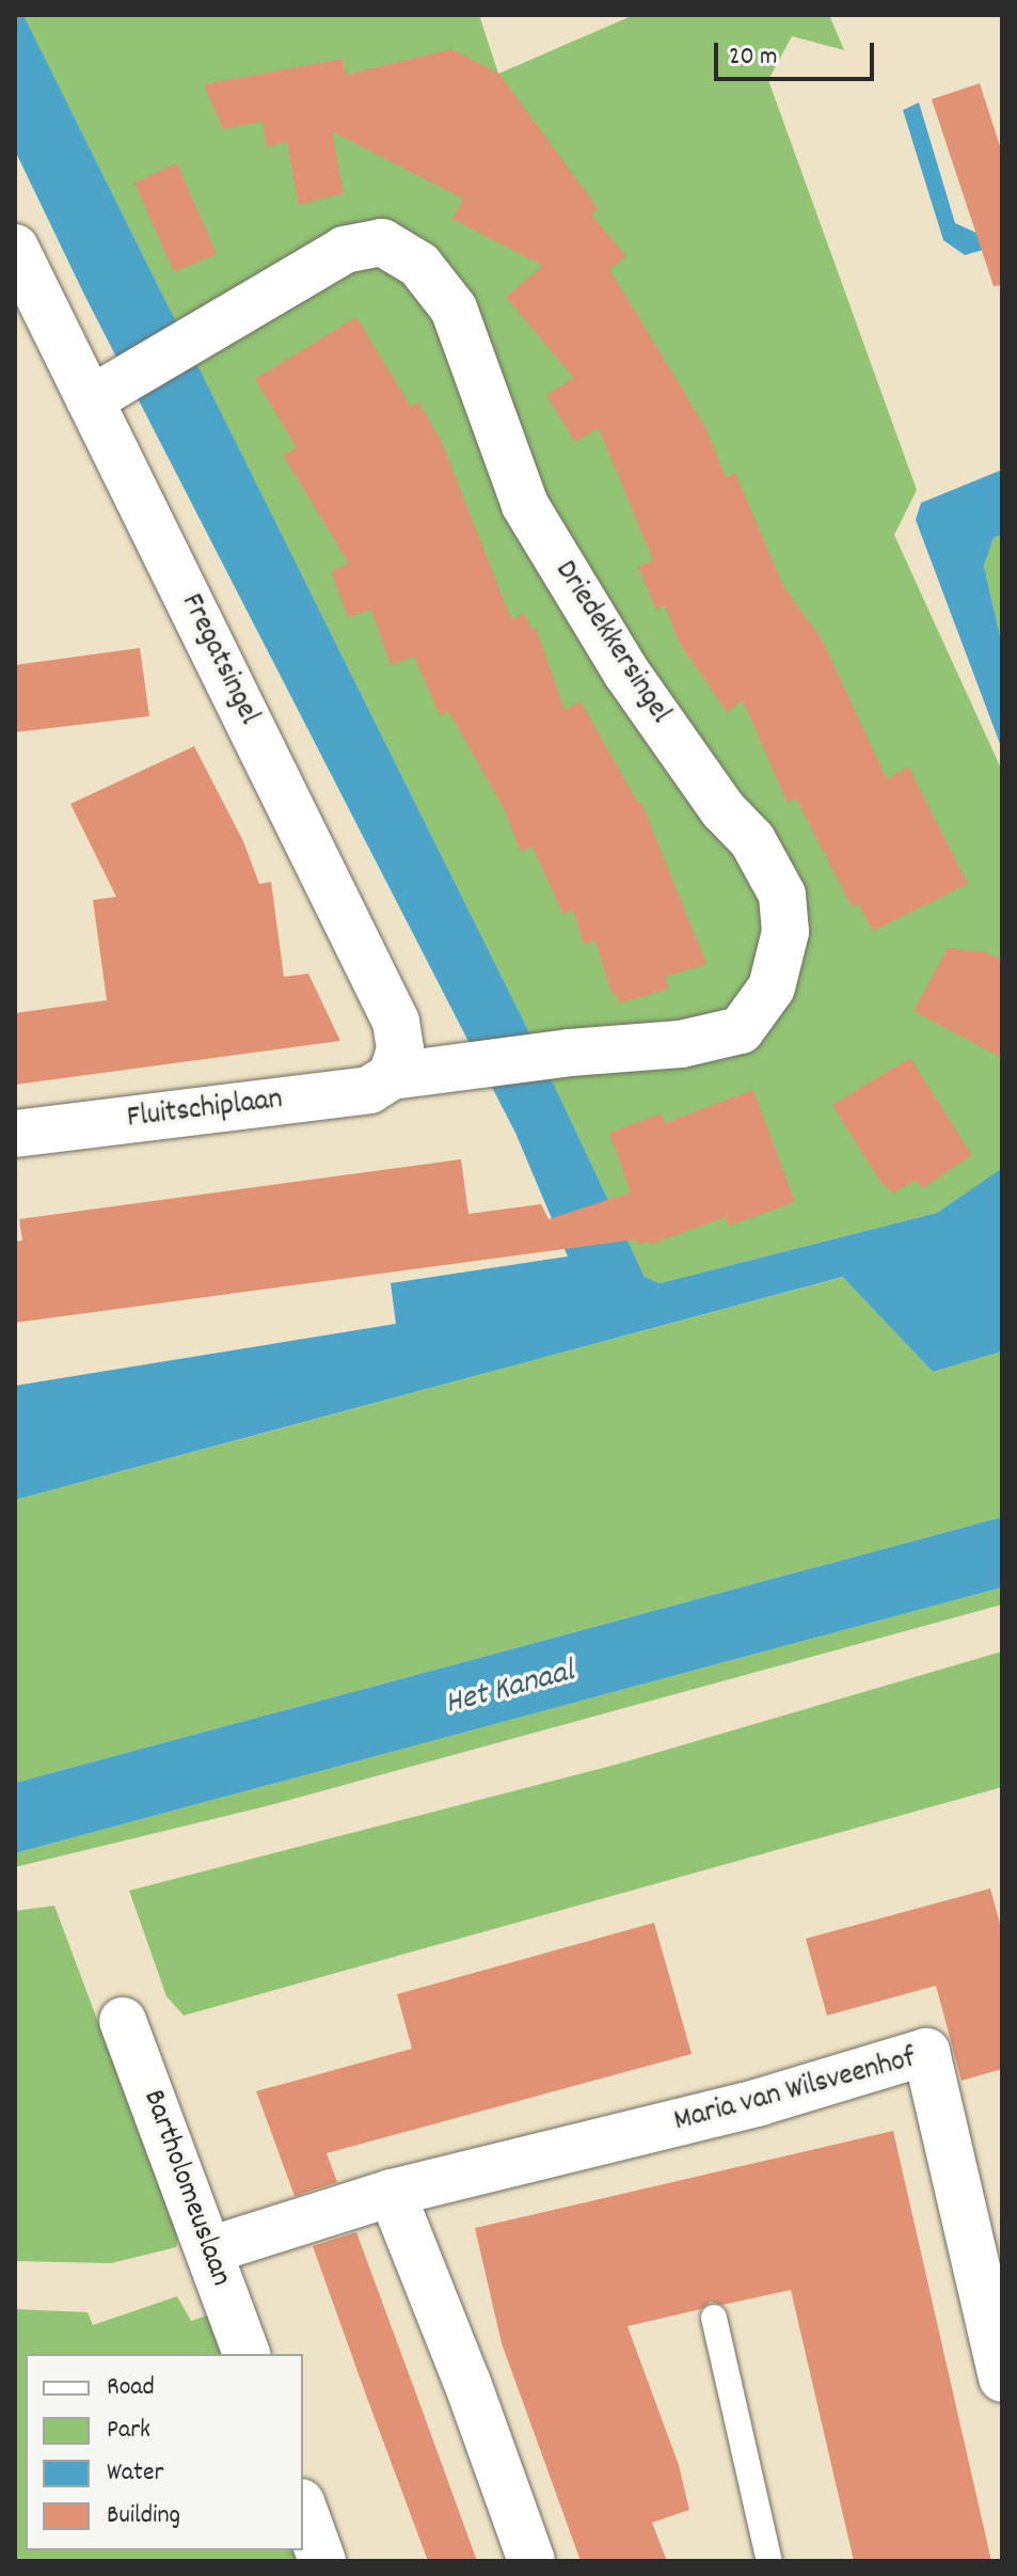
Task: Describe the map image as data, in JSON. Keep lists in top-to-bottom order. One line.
{"streets":{"street":["Driedekkersingel","Fregatsingel","Fluitschiplaan","Maria van Wilsveenhof","Bartholomeuslaan"]},"crossings":[["Driedekkersingel","Fregatsingel"],["Driedekkersingel","Fluitschiplaan"],["Fregatsingel","Fluitschiplaan"],["Maria van Wilsveenhof","Bartholomeuslaan"]],"water":["Het Kanaal"],"legend":["Road","Park","Water","Building"],"scale_bar":"20 m"}
